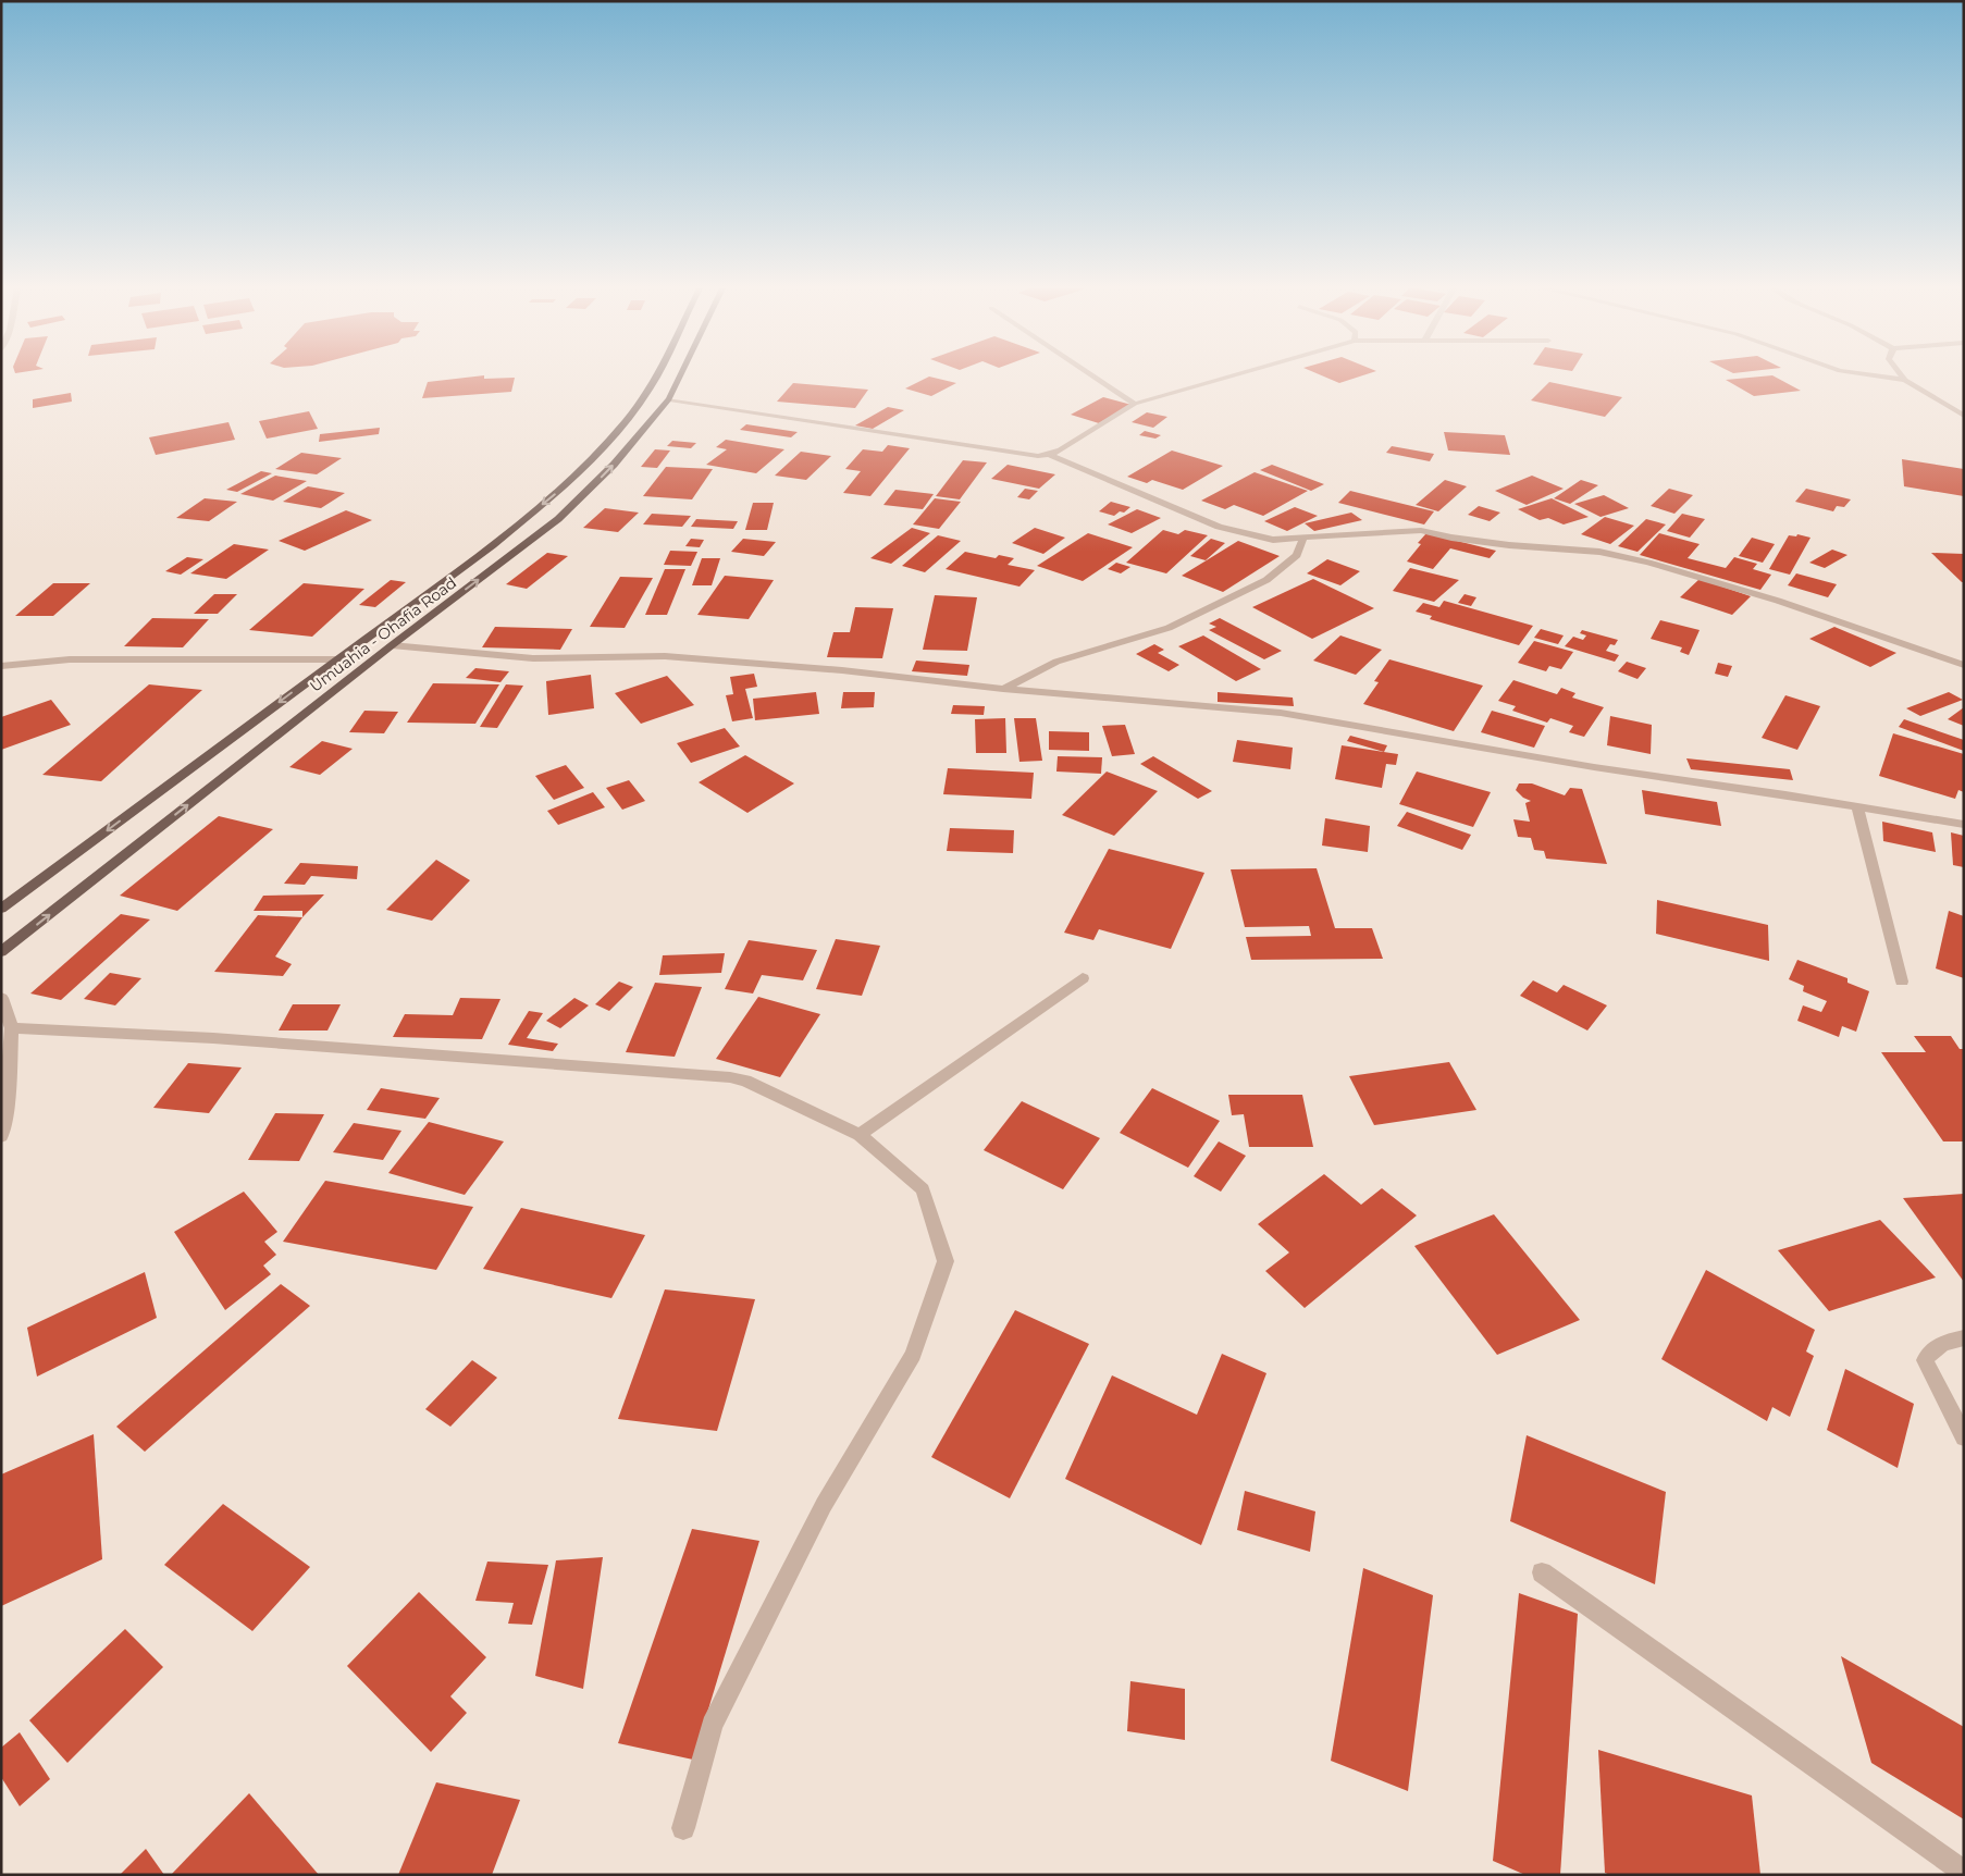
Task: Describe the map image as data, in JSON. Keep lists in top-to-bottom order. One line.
{"streets":{"main road":["Umuahia - Ohafia Road"]}}
